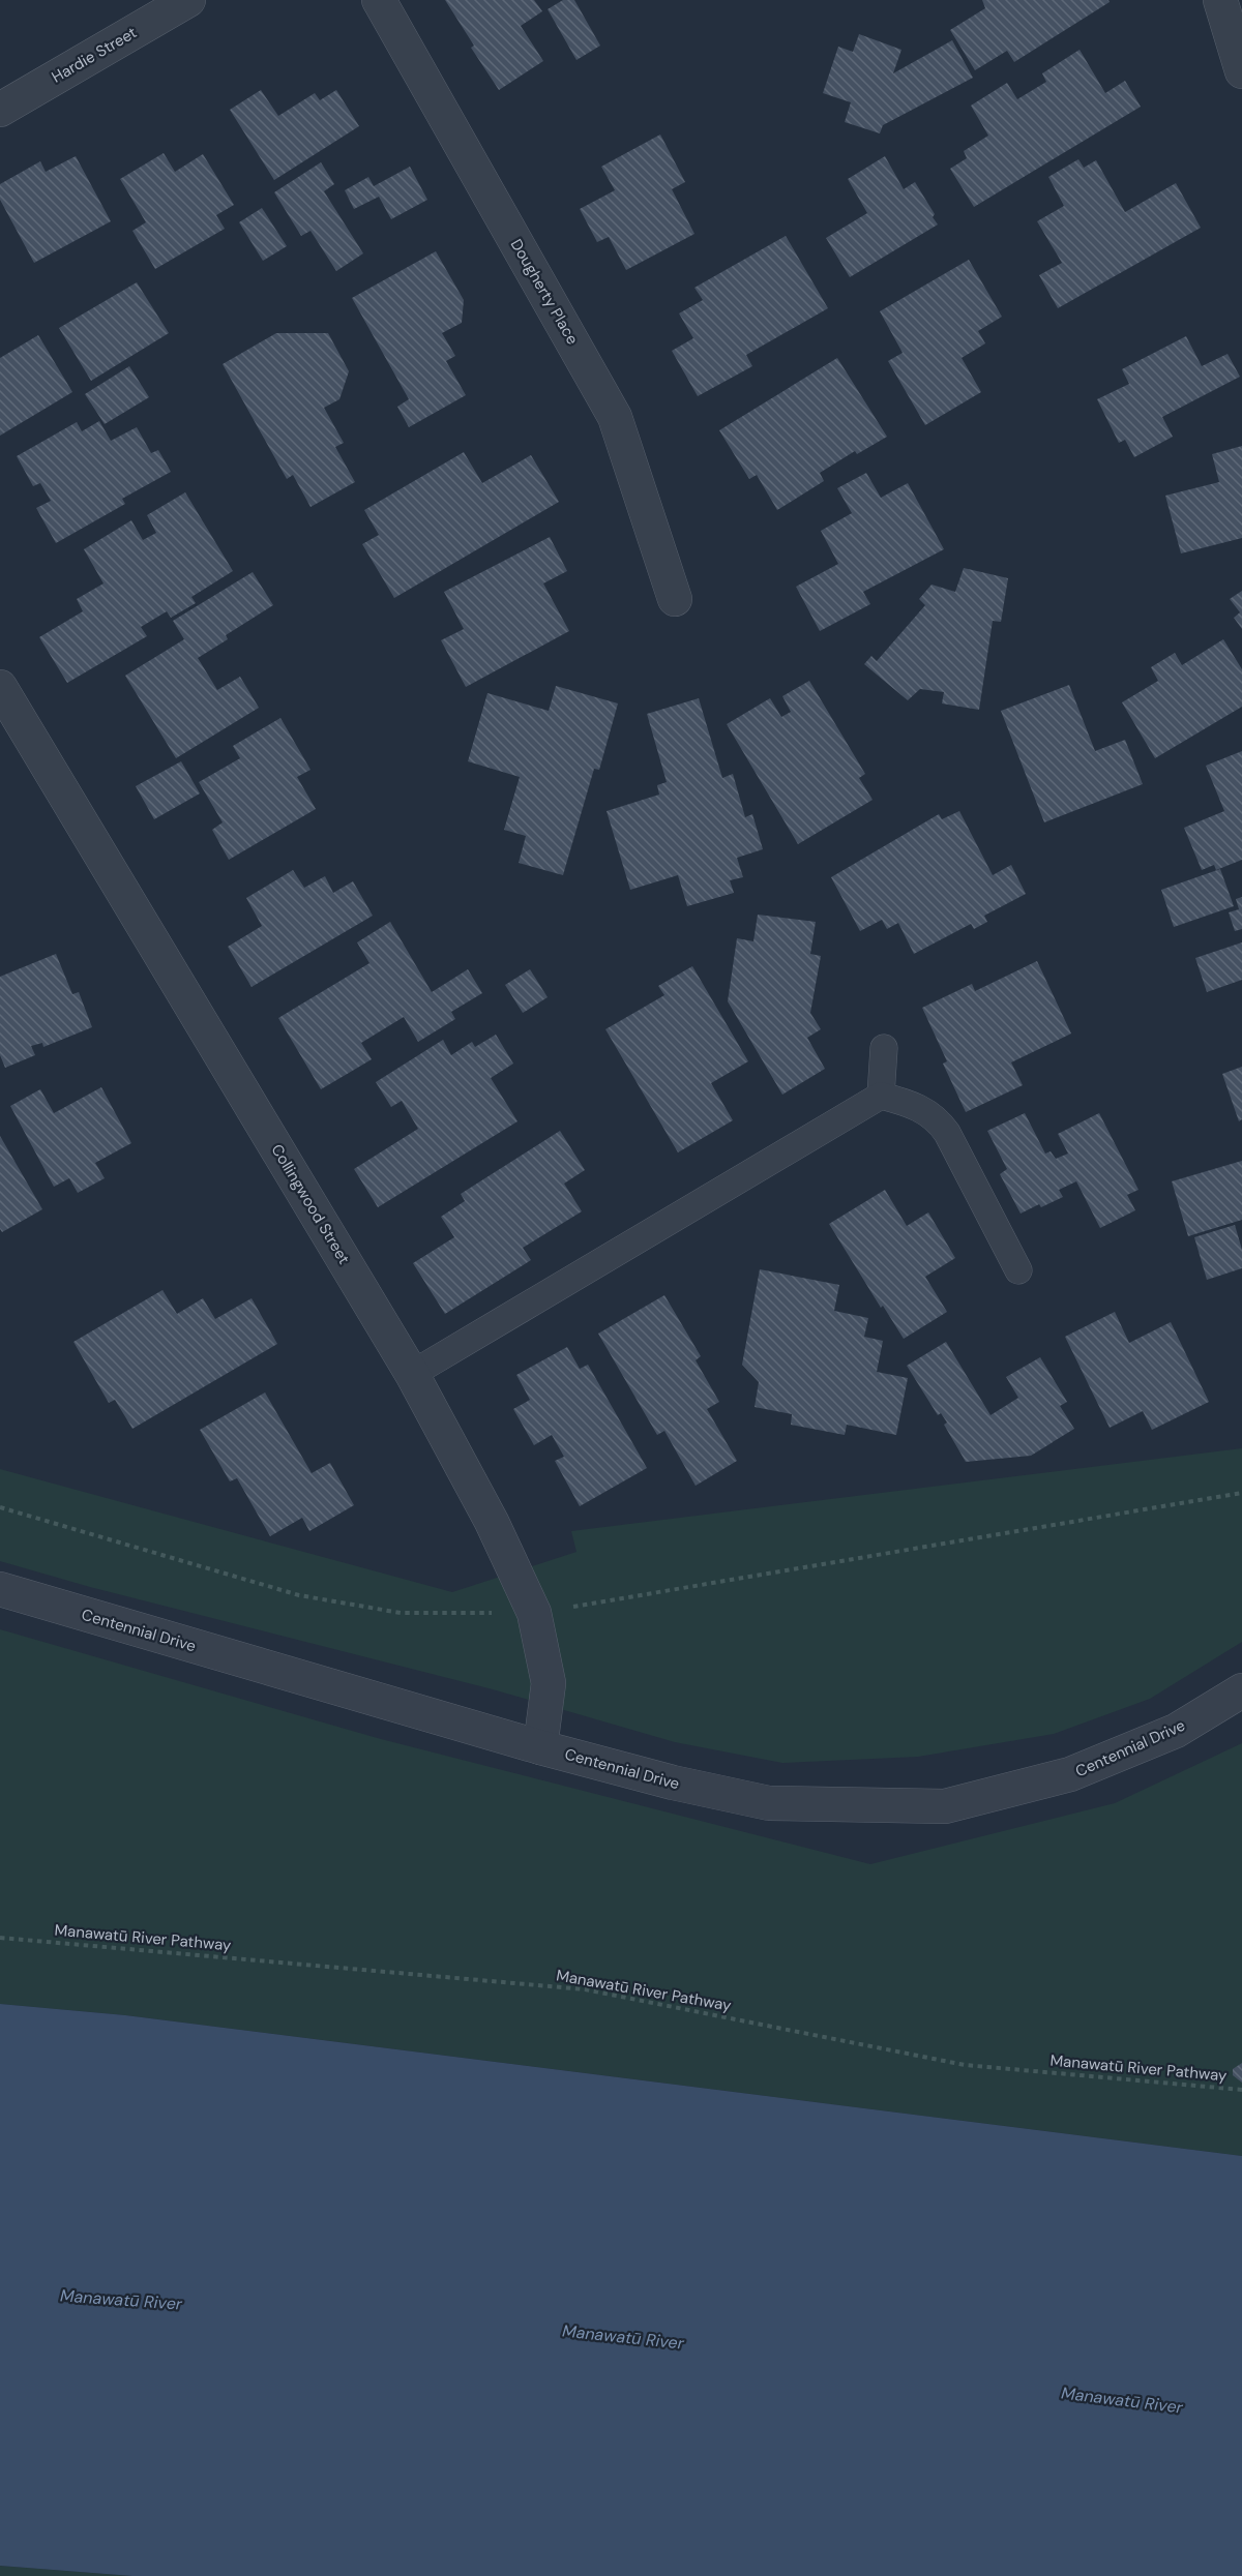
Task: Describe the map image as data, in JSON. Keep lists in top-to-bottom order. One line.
{"streets":{"street":["Hardie Street","Dougherty Place","Collingwood Street","Centennial Drive"],"path":["Manawatū River Pathway"]},"crossings":[["Collingwood Street","Centennial Drive"]],"water":["Manawatū River"]}
